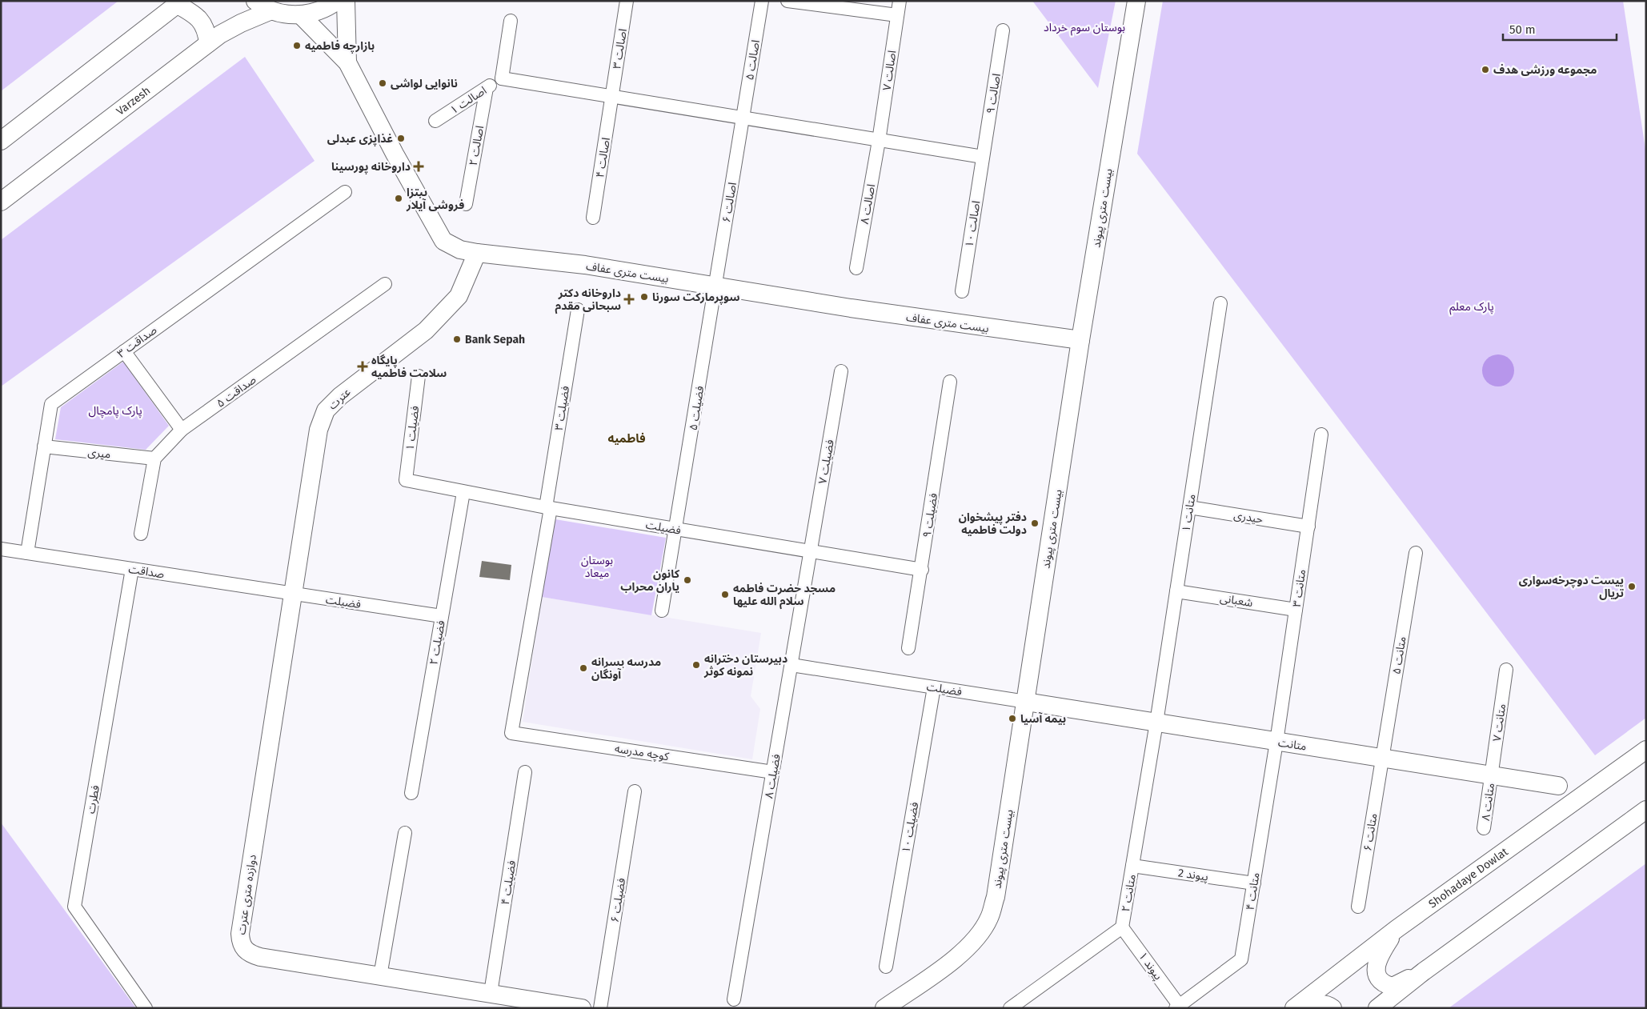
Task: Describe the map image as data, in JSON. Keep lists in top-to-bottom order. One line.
{"streets":{"street":["اصالت ۳","اصالت ۵","اصالت ۷","اصالت ۹","اصالت ۱","Varzesh","اصالت ۲","اصالت ۴","اصالت ۶","اصالت ۸","بیست متری پیوند","اصالت ۱۰","بیست متری عفاف","صداقت ۳","صداقت ۵","عترت","فضیلت ۳","فضیلت ۵","فضیلت ۱","میری","فضیلت ۷","متانت ۱","فضیلت ۹","حیدری","فضیلت","صداقت","متانت ۳","شعبانی","فضیلت ۲","متانت ۵","متانت ۷","متانت","کوچه مدرسه","فضیلت ۸","فطرت","متانت ۸","فضیلت ۱۰","متانت ۶","پیوند 2","Shohadaye Dowlat","فضیلت ۴","متانت ۴","متانت ۲","دوازده متری عترت","فضیلت ۶","پیوند ۱"]},"crossings":[["اصالت ۳","اصالت ۴"],["اصالت ۵","اصالت ۶"],["اصالت ۷","اصالت ۸"],["اصالت ۹","اصالت ۱۰"],["اصالت ۱","اصالت ۲"],["اصالت ۶","بیست متری عفاف"],["اصالت ۶","فضیلت ۵"],["بیست متری پیوند","بیست متری عفاف"],["بیست متری پیوند","فضیلت"],["بیست متری پیوند","متانت"],["بیست متری عفاف","عترت"],["بیست متری عفاف","فضیلت ۵"],["صداقت ۳","میری"],["صداقت ۳","صداقت"],["صداقت ۵","میری"],["عترت","فضیلت"],["عترت","صداقت"],["عترت","دوازده متری عترت"],["فضیلت ۳","فضیلت"],["فضیلت ۳","کوچه مدرسه"],["فضیلت ۵","فضیلت"],["فضیلت ۱","فضیلت"],["فضیلت ۷","فضیلت"],["فضیلت ۷","فضیلت ۸"],["متانت ۱","حیدری"],["متانت ۱","شعبانی"],["متانت ۱","متانت"],["متانت ۱","متانت ۲"],["فضیلت ۹","فضیلت"],["حیدری","متانت ۳"],["فضیلت","صداقت"],["فضیلت","فضیلت ۲"],["فضیلت","متانت"],["فضیلت","فضیلت ۸"],["فضیلت","فضیلت ۱۰"],["فضیلت","دوازده متری عترت"],["صداقت","فطرت"],["صداقت","دوازده متری عترت"],["متانت ۳","شعبانی"],["متانت ۳","متانت"],["متانت ۳","متانت ۴"],["متانت ۵","متانت"],["متانت ۵","متانت ۶"],["متانت ۷","متانت"],["متانت ۷","متانت ۸"],["متانت","متانت ۸"],["متانت","متانت ۶"],["متانت","متانت ۴"],["متانت","متانت ۲"],["کوچه مدرسه","فضیلت ۸"],["پیوند 2","متانت ۴"],["پیوند 2","متانت ۲"],["فضیلت ۴","دوازده متری عترت"],["متانت ۴","پیوند ۱"],["متانت ۲","پیوند ۱"]],"districts":["فاطمیه"],"parks":["بوستان سوم خرداد","پارک معلم","پارک پامچال","بوستان میعاد"],"places":{"other":["بازارچه فاطمیه","مجموعه ورزشی هدف","نانوایی لواشی","غذاپزی عبدلی","پیتزا فروشی آیلار","سوپرمارکت سورنا","Bank Sepah","دفتر پیشخوان دولت فاطمیه","کانون یاران محراب","پیست دوچرخه‌سواری تریال","مسجد حضرت فاطمه سلام الله علیها","دبیرستان دخترانه نمونه کوثر","مدرسه پسرانه آونگان","بیمه آسیا"],"health":["داروخانه پورسینا","داروخانه دکتر سبحانی مقدم","پایگاه سلامت فاطمیه"]},"scale_bar":"50 m"}
